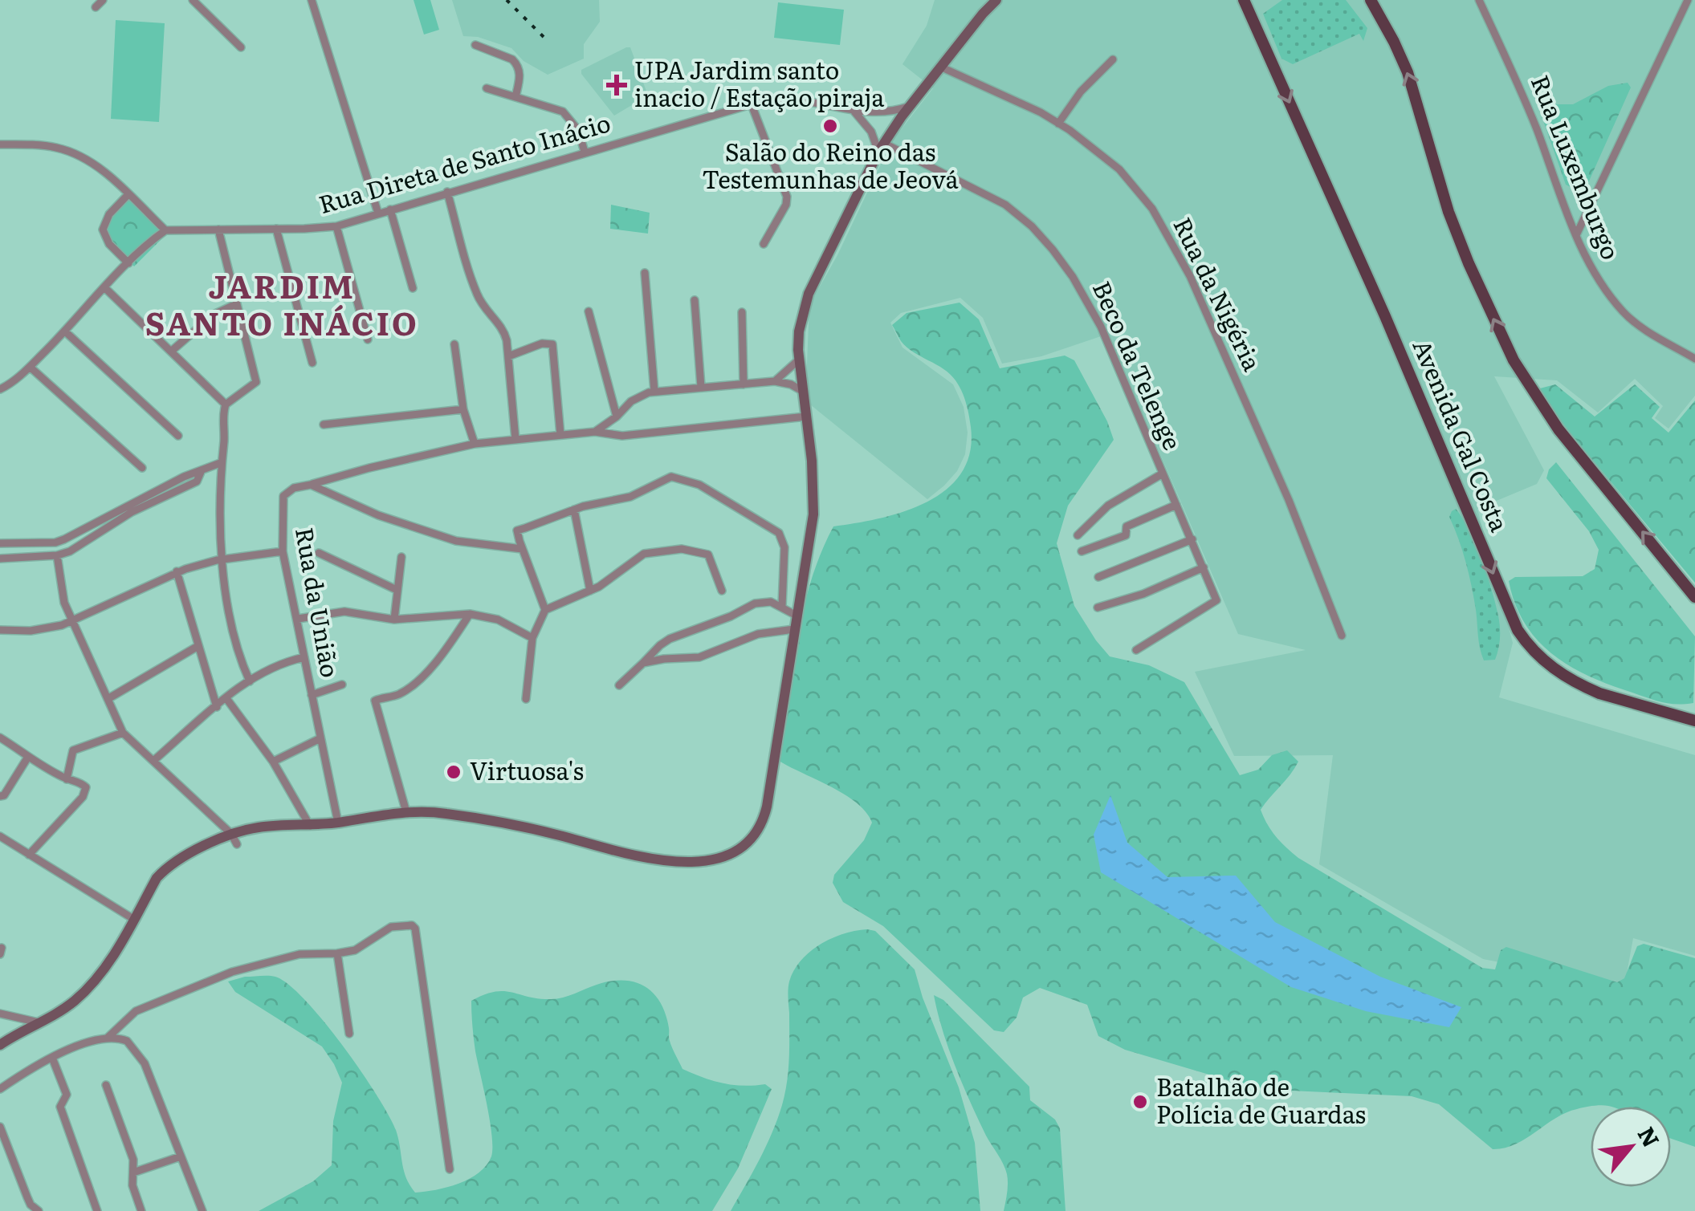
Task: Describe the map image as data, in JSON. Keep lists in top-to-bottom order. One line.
{"streets":{"main road":["Avenida Gal Costa"],"street":["Rua Direta de Santo Inácio","Rua Luxemburgo","Rua da Nigéria","Beco da Telenge","Rua da União"]},"one_way":["Avenida Gal Costa"],"districts":["JARDIM SANTO INÁCIO"],"places":{"health":["UPA Jardim santo inacio / Estação piraja"],"other":["Salão do Reino das Testemunhas de Jeová","Virtuosa's","Batalhão de Polícia de Guardas"]},"north":"top right"}
